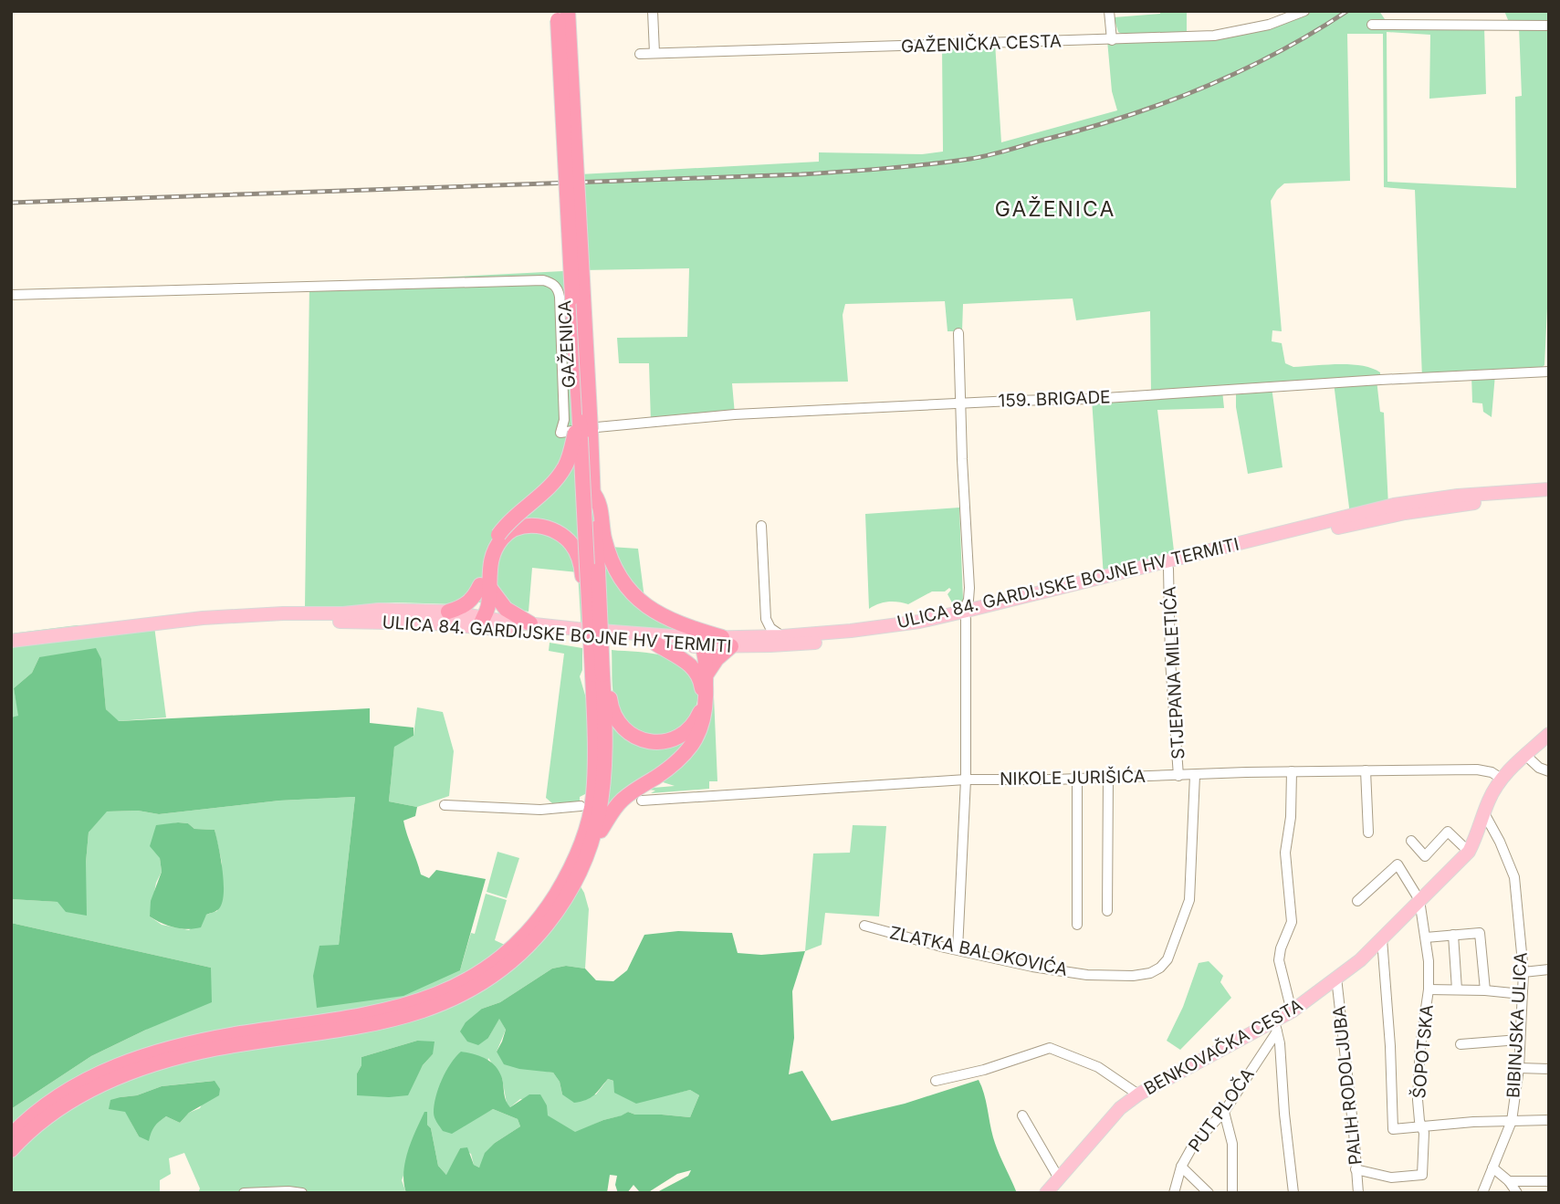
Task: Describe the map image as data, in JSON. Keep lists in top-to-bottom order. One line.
{"streets":{"highway":["GAŽENICA"],"main road":["ULICA 84. GARDIJSKE BOJNE HV TERMITI","BENKOVAČKA CESTA"],"street":["GAŽENIČKA CESTA","159. BRIGADE","STJEPANA MILETIĆA","NIKOLE JURIŠIĆA","ZLATKA BALOKOVIĆA","BIBINJSKA ULICA","ŠOPOTSKA","PALIH RODOLJUBA","PUT PLOČA"]},"crossings":[["ULICA 84. GARDIJSKE BOJNE HV TERMITI","STJEPANA MILETIĆA"],["STJEPANA MILETIĆA","NIKOLE JURIŠIĆA"],["NIKOLE JURIŠIĆA","ZLATKA BALOKOVIĆA"],["NIKOLE JURIŠIĆA","BENKOVAČKA CESTA"],["BIBINJSKA ULICA","BENKOVAČKA CESTA"],["BENKOVAČKA CESTA","ŠOPOTSKA"],["BENKOVAČKA CESTA","PALIH RODOLJUBA"],["BENKOVAČKA CESTA","PUT PLOČA"],["ŠOPOTSKA","PALIH RODOLJUBA"]],"districts":["GAŽENICA"]}
